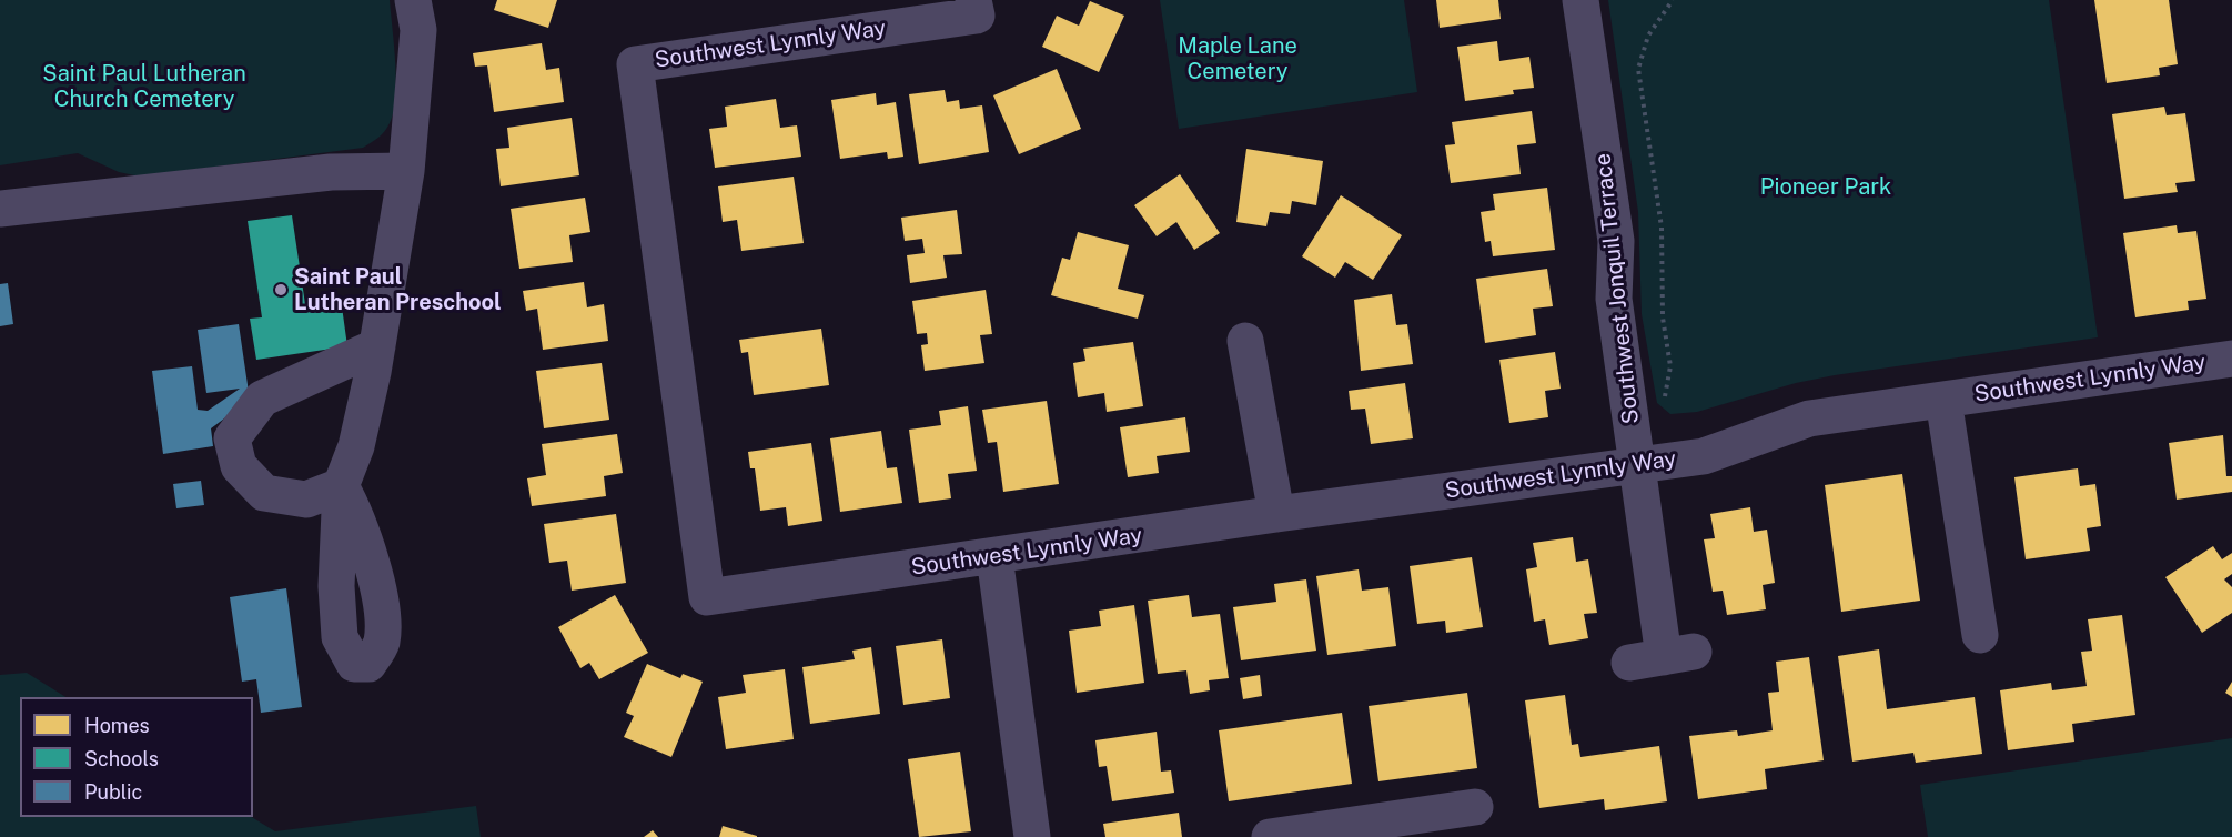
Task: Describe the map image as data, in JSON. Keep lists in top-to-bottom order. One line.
{"streets":{"street":["Southwest Lynnly Way","Southwest Jonquil Terrace"]},"crossings":[["Southwest Lynnly Way","Southwest Jonquil Terrace"]],"parks":["Maple Lane Cemetery","Saint Paul Lutheran Church Cemetery","Pioneer Park"],"places":["Saint Paul Lutheran Preschool"],"legend":["Homes","Schools","Public"]}
